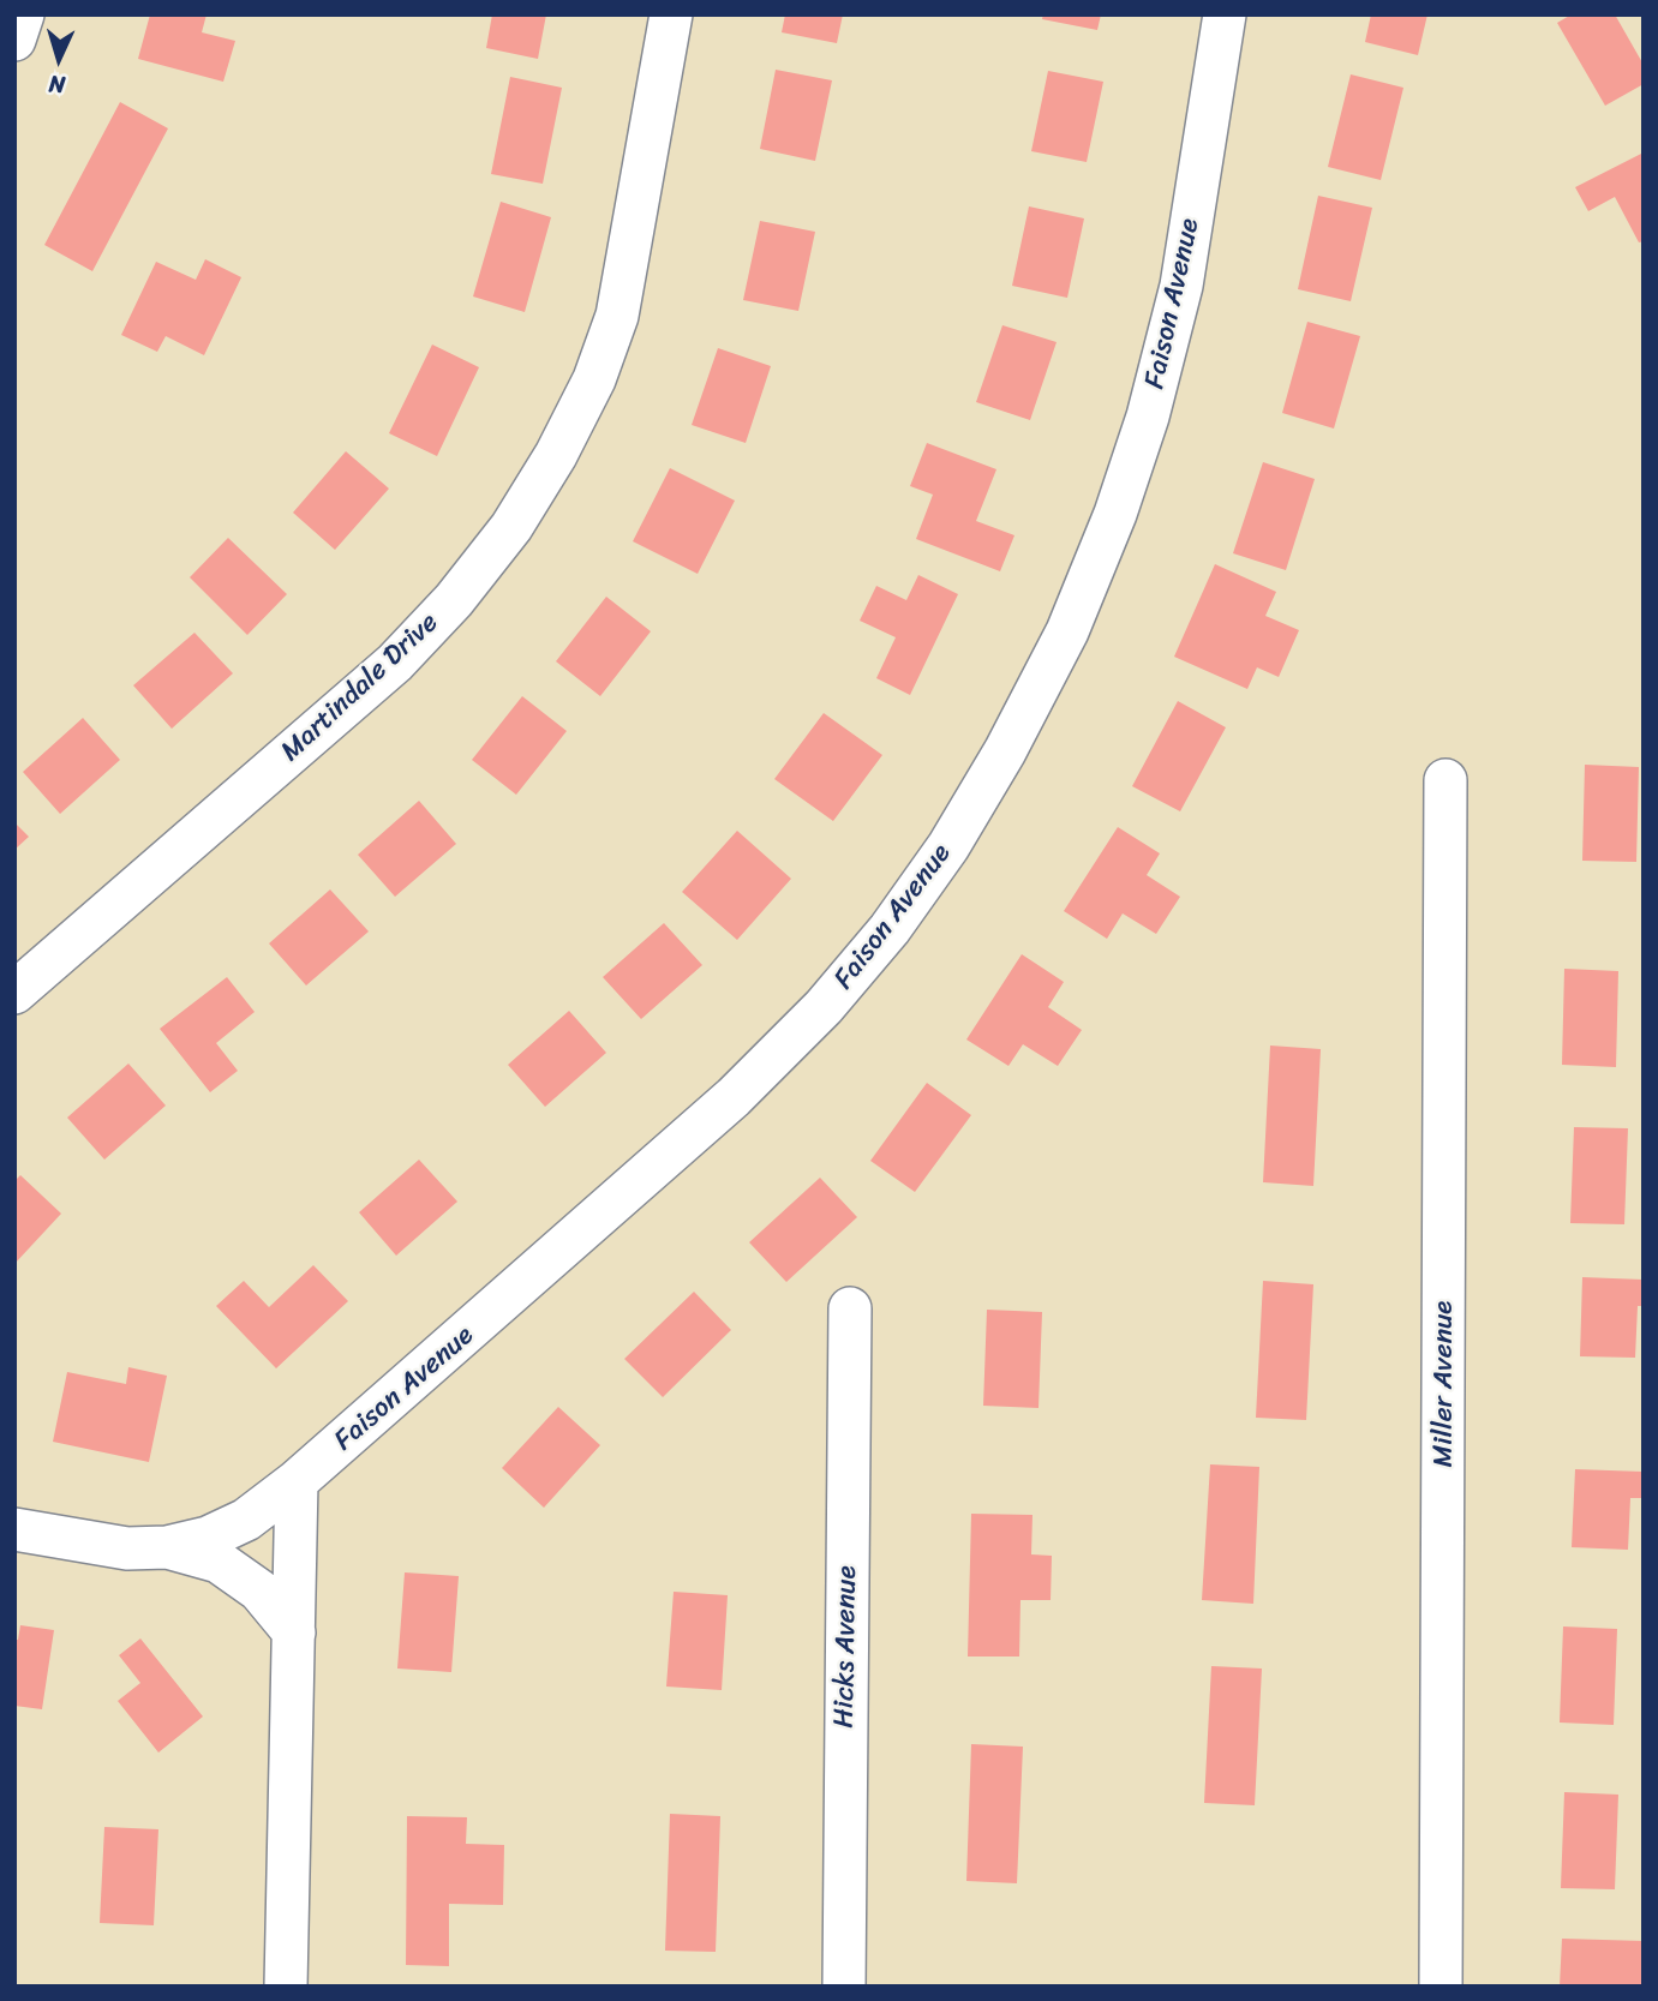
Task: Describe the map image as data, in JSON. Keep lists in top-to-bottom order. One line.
{"streets":{"street":["Faison Avenue","Martindale Drive","Miller Avenue","Hicks Avenue"]},"north":"bottom"}
